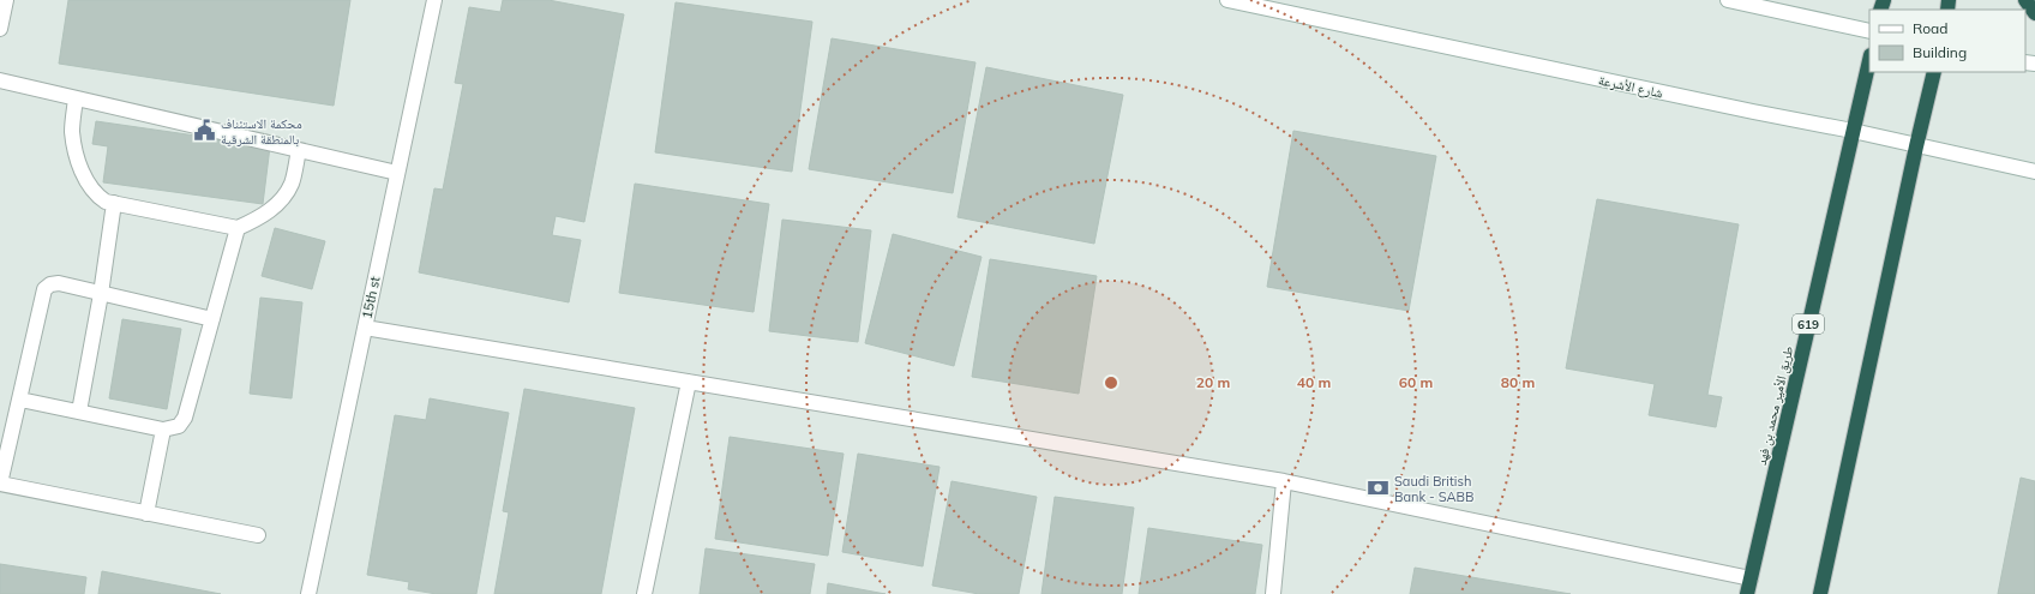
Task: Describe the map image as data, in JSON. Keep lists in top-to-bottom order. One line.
{"streets":{"highway":["619","طريق الأمير محمد بن فهد"],"street":["شارع الأشرعة","15th st"]},"crossings":[["شارع الأشرعة","طريق الأمير محمد بن فهد"]],"places":{"public building":["محكمة الاستئناف بالمنطقة الشرقية"],"bank":["Saudi British Bank - SABB"]},"legend":["Road","Building"],"rings":["20 m","40 m","60 m","80 m"]}
